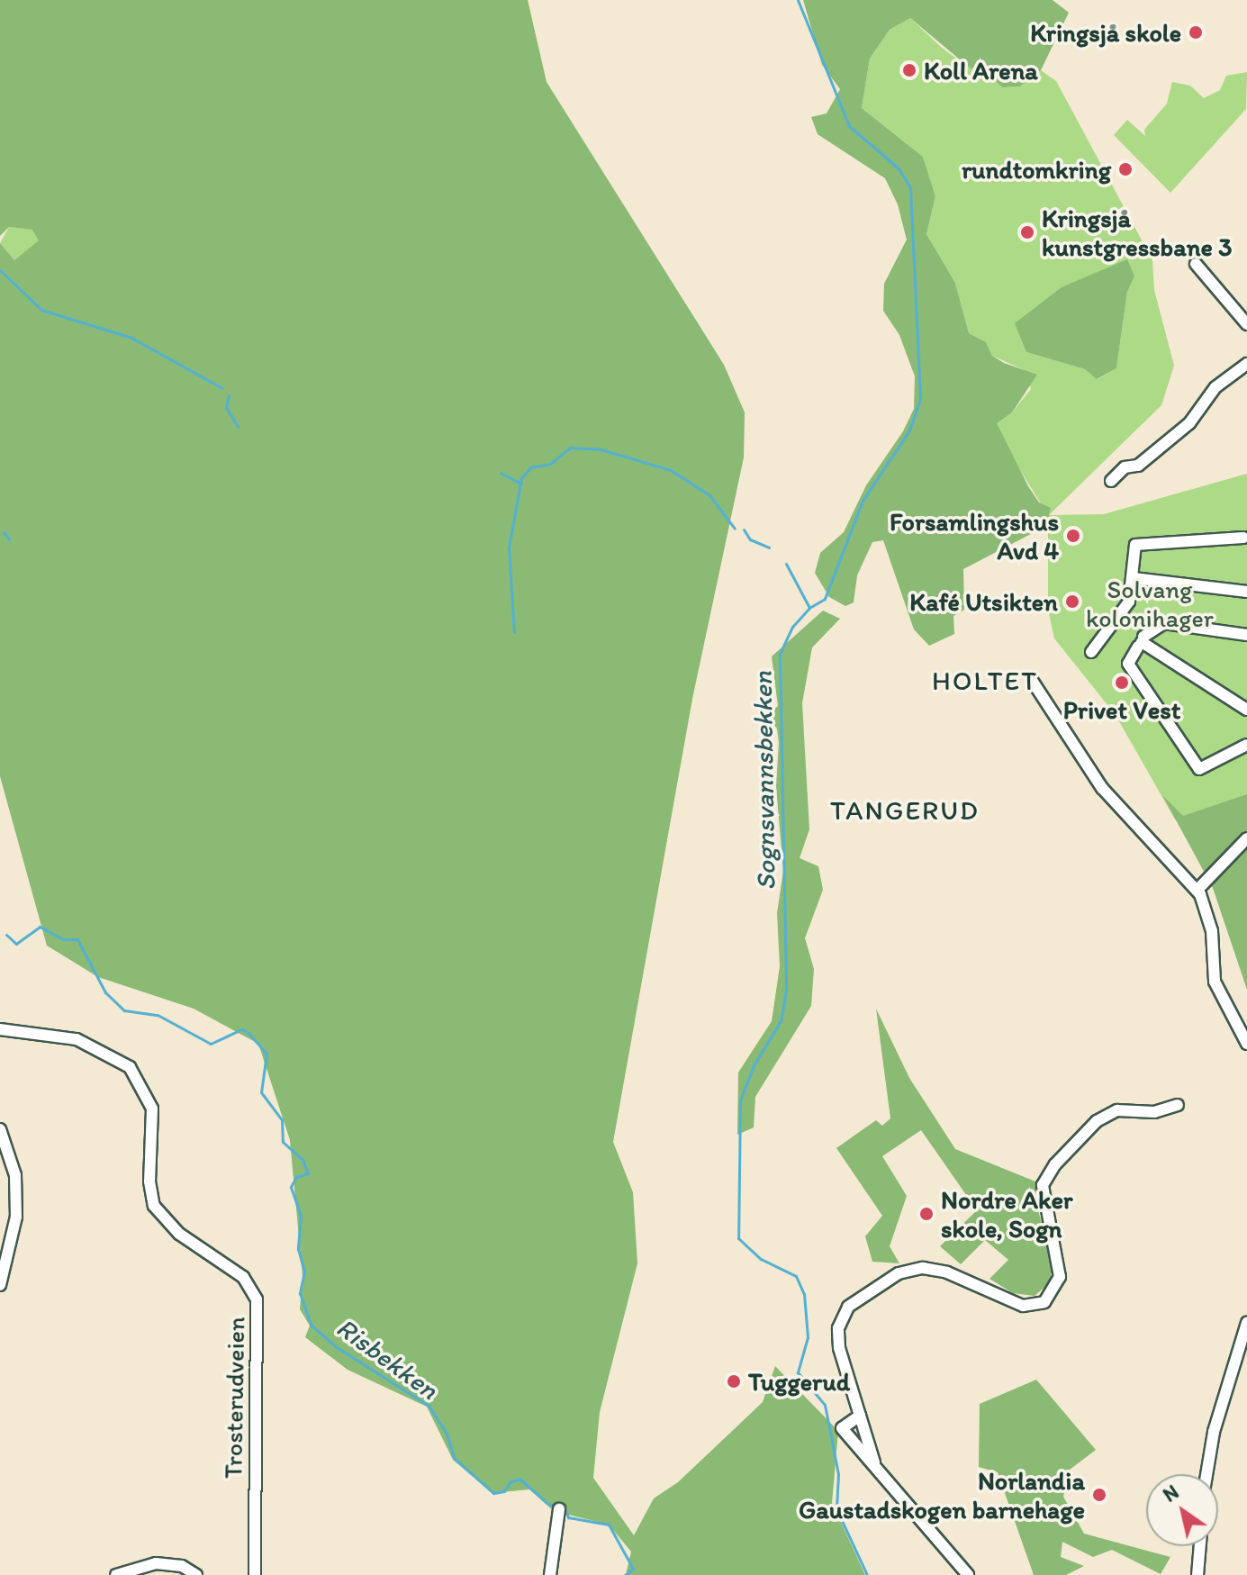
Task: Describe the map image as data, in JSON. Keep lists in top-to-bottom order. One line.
{"streets":{"street":["Trosterudveien"]},"districts":["HOLTET","TANGERUD"],"water":["Sognsvannsbekken","Risbekken"],"parks":["Solvang kolonihager"],"places":["Kringsjå skole","Koll Arena","rundtomkring","Kringsjå kunstgressbane 3","Forsamlingshus Avd 4","Kafé Utsikten","Privet Vest","Nordre Aker skole, Sogn","Tuggerud","Norlandia Gaustadskogen barnehage"],"north":"top left"}
